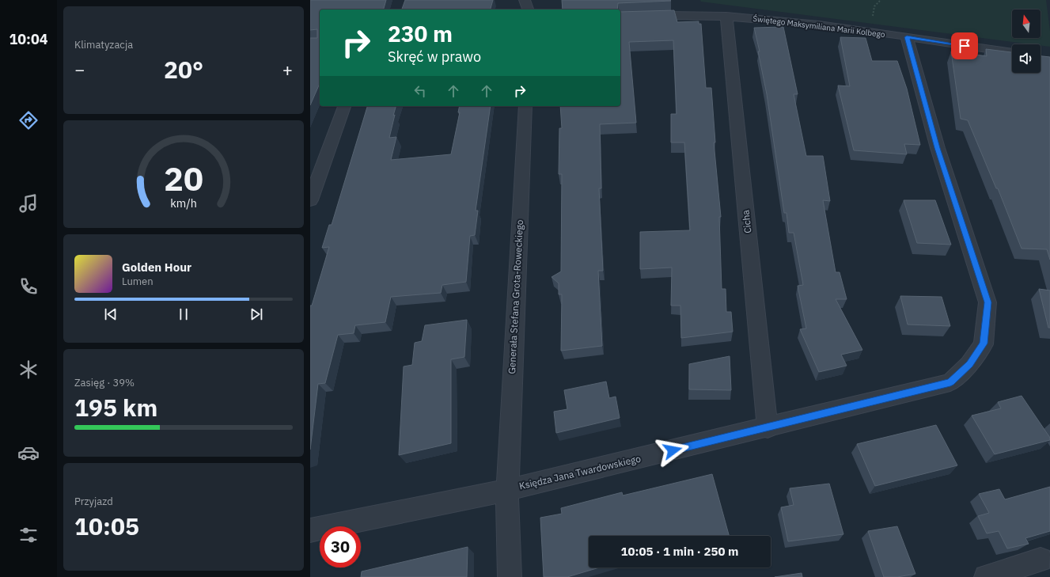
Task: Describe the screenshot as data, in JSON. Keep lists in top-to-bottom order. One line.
{"streets":{"street":["Świętego Maksymiliana Marii Kolbego","Cicha","Generała Stefana Grota-Roweckiego","Księdza Jana Twardowskiego"]},"crossings":[["Świętego Maksymiliana Marii Kolbego","Cicha"],["Świętego Maksymiliana Marii Kolbego","Księdza Jana Twardowskiego"],["Cicha","Księdza Jana Twardowskiego"],["Generała Stefana Grota-Roweckiego","Księdza Jana Twardowskiego"]],"north":"top","page":{"tabs":"10:04","tile":["Klimatyzacja",["Zasięg · 39%","195 km"],["Przyjazd","10:05"]],"turn":["230 m","Skręć w prawo"],"heat":["−","20°","+"],"song":["Golden Hour","Lumen"],"limit":"30","trip":"10:05 · 1 min · 250 m","gauge":["20","km/h"]}}
